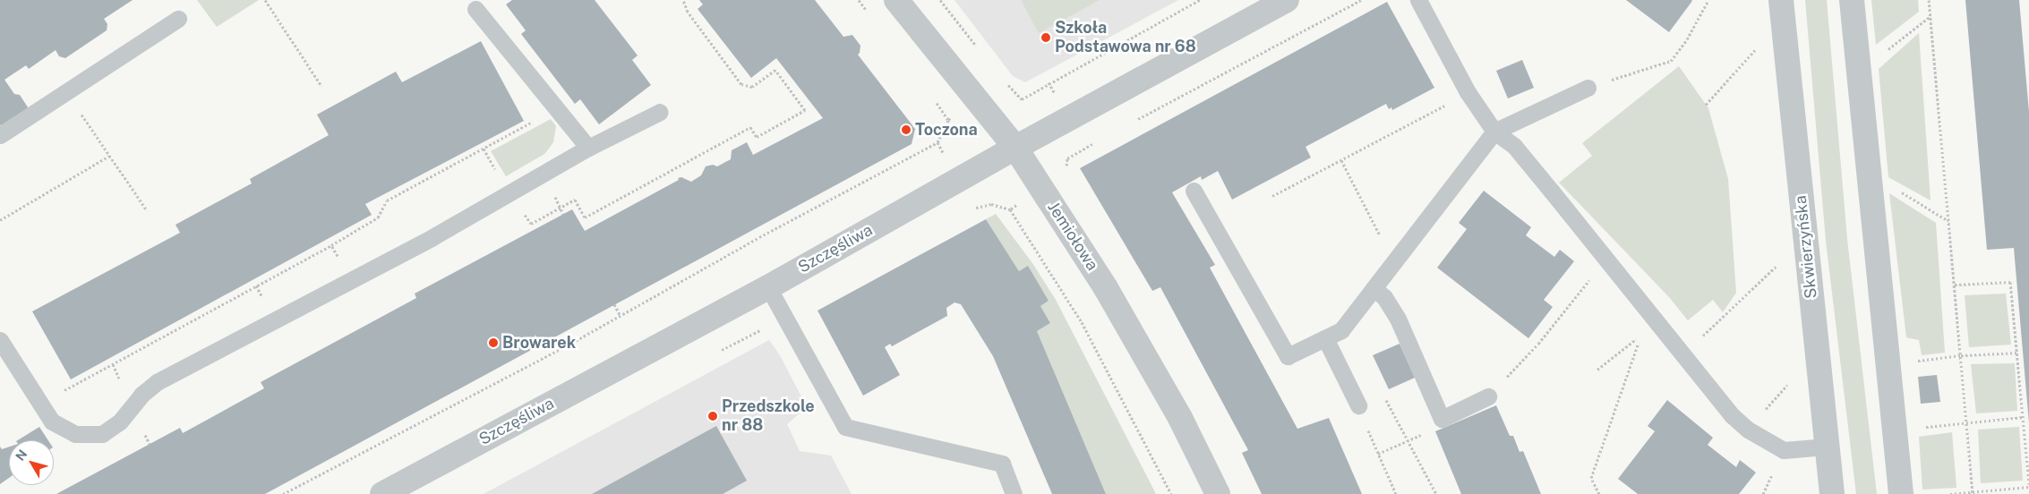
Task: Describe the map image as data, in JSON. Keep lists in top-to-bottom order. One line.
{"streets":{"street":["Jemiołowa","Skwierzyńska","Szczęśliwa"]},"crossings":[["Jemiołowa","Szczęśliwa"]],"places":["Szkoła Podstawowa nr 68","Toczona","Browarek","Przedszkole nr 88"],"north":"top left"}
